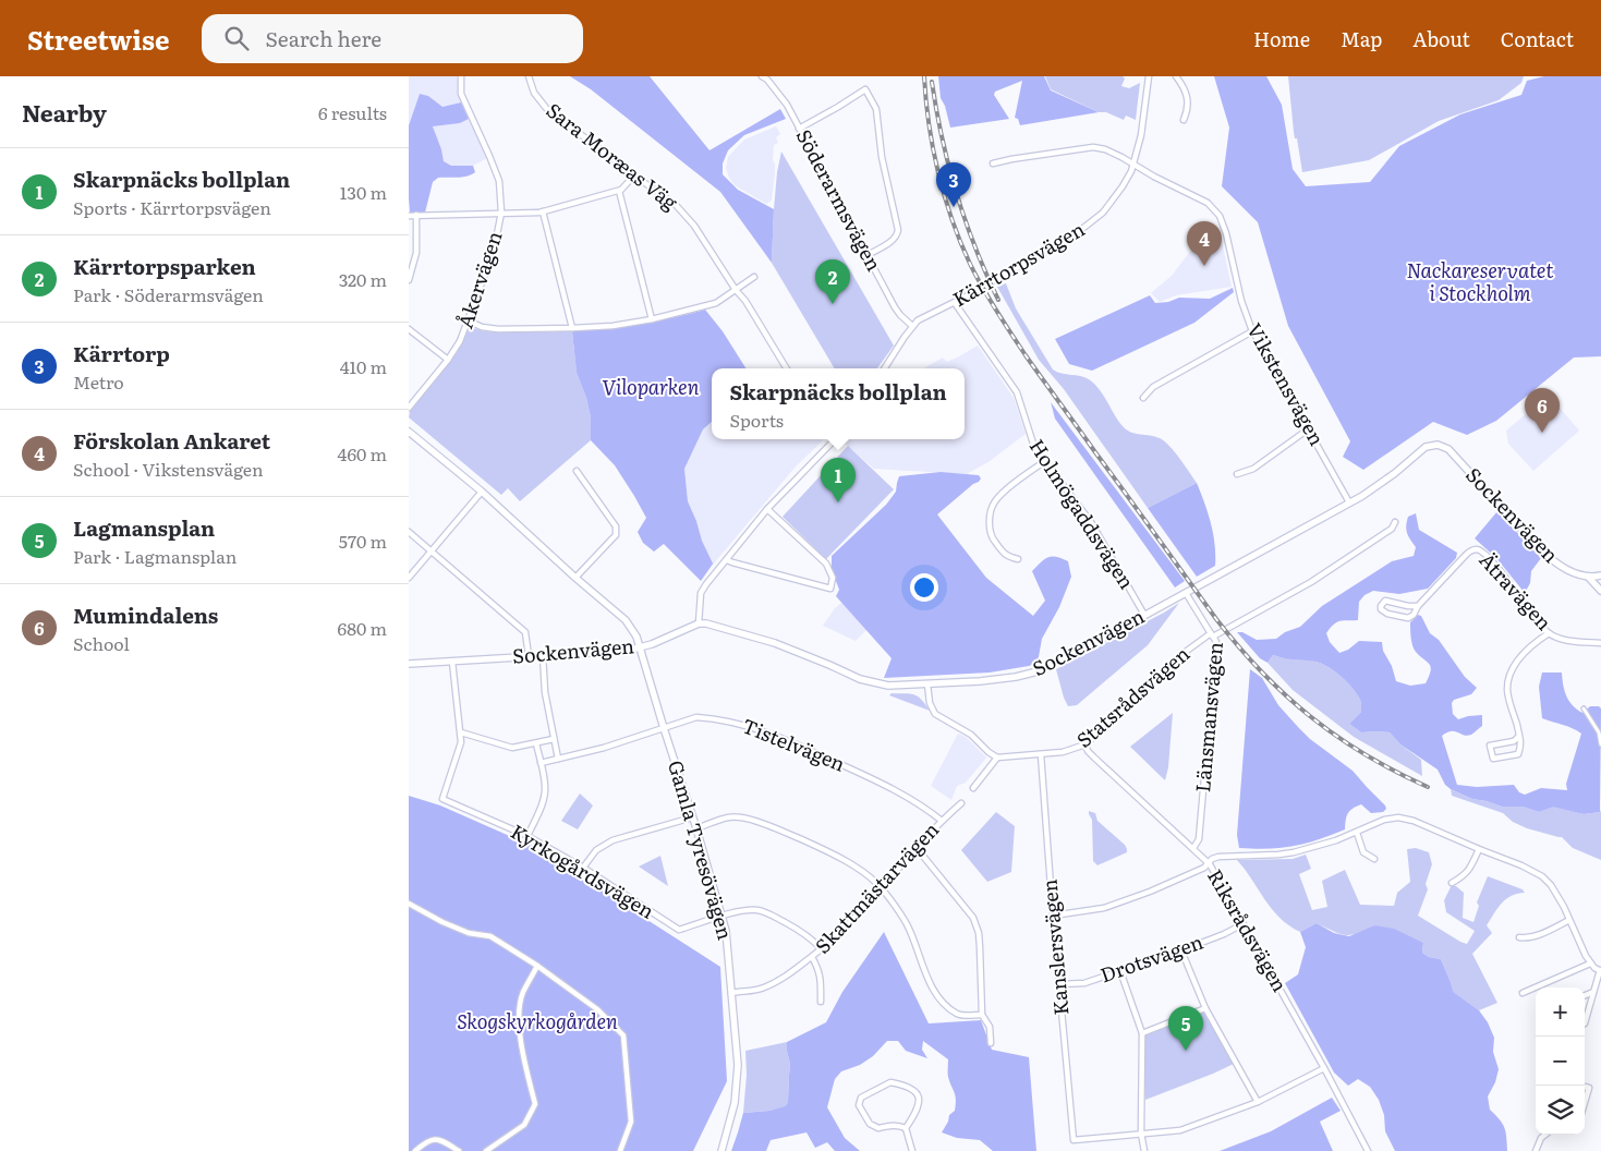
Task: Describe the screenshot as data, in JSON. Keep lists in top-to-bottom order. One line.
{"streets":{"street":["Sara Moræas Väg","Söderarmsvägen","Kärrtorpsvägen","Åkervägen","Vikstensvägen","Holmögaddsvägen","Sockenvägen","Ätravägen","Statsrådsvägen","Länsmansvägen","Tistelvägen","Gamla Tyresövägen","Kyrkogårdsvägen","Skattmästarvägen","Riksrådsvägen","Kanslersvägen","Drotsvägen"]},"crossings":[["Söderarmsvägen","Kärrtorpsvägen"],["Kärrtorpsvägen","Vikstensvägen"],["Kärrtorpsvägen","Holmögaddsvägen"],["Vikstensvägen","Sockenvägen"],["Holmögaddsvägen","Sockenvägen"],["Sockenvägen","Gamla Tyresövägen"],["Statsrådsvägen","Länsmansvägen"],["Statsrådsvägen","Riksrådsvägen"],["Statsrådsvägen","Kanslersvägen"],["Länsmansvägen","Riksrådsvägen"],["Tistelvägen","Gamla Tyresövägen"],["Tistelvägen","Skattmästarvägen"],["Gamla Tyresövägen","Kyrkogårdsvägen"],["Gamla Tyresövägen","Skattmästarvägen"],["Kyrkogårdsvägen","Skattmästarvägen"],["Riksrådsvägen","Drotsvägen"],["Kanslersvägen","Drotsvägen"]],"parks":["Nackareservatet i Stockholm","Viloparken","Skogskyrkogården"],"page":{"header":"Streetwise","search":"Search here","nav":["Home","Map","About","Contact"],"heading":["Nearby","6 results"],"list":[{"mark":"1","name":"Skarpnäcks bollplan","note":"Sports · Kärrtorpsvägen","value":"130 m"},{"mark":"2","name":"Kärrtorpsparken","note":"Park · Söderarmsvägen","value":"320 m"},{"mark":"3","name":"Kärrtorp","note":"Metro","value":"410 m"},{"mark":"4","name":"Förskolan Ankaret","note":"School · Vikstensvägen","value":"460 m"},{"mark":"5","name":"Lagmansplan","note":"Park · Lagmansplan","value":"570 m"},{"mark":"6","name":"Mumindalens","note":"School","value":"680 m"}],"pins":["3","4","2","6","1","5"],"popup":["Skarpnäcks bollplan","Sports"],"map_buttons":["+","−"]}}
